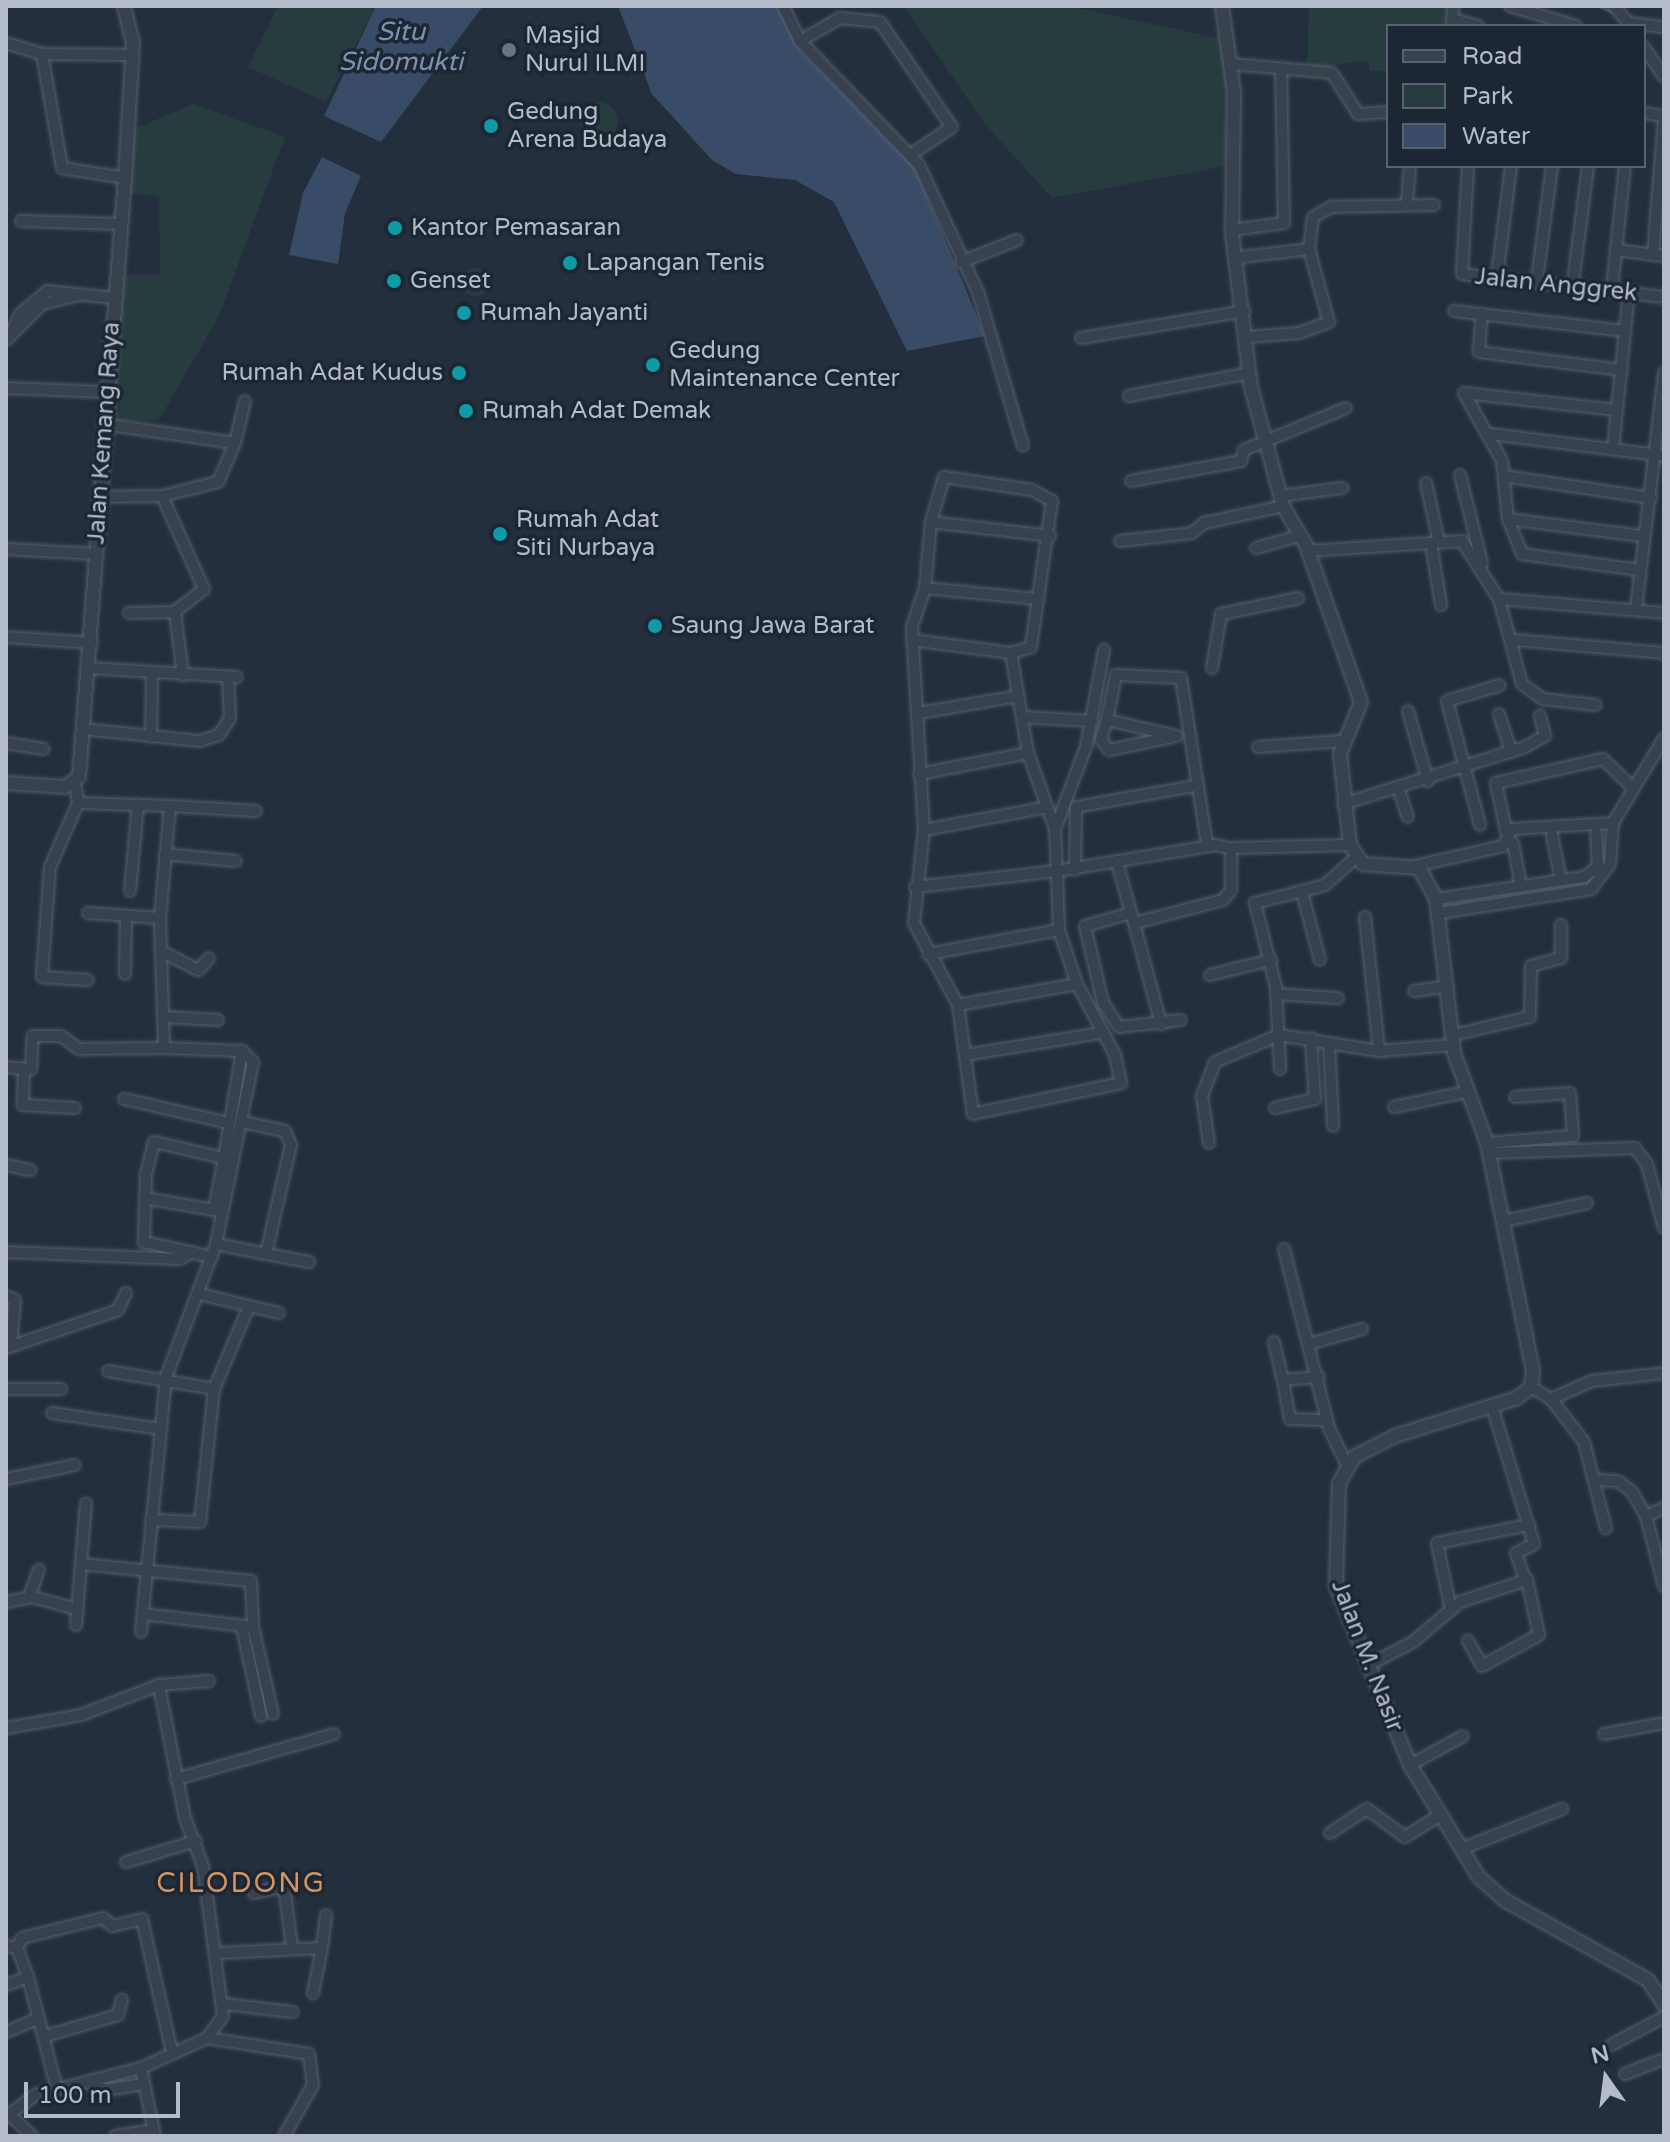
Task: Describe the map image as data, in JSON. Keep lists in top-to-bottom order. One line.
{"streets":{"street":["Jalan Anggrek","Jalan Kemang Raya","Jalan M. Nasir"]},"districts":["CILODONG"],"water":["Situ Sidomukti"],"places":["Masjid Nurul ILMI","Gedung Arena Budaya","Kantor Pemasaran","Lapangan Tenis","Genset","Rumah Jayanti","Gedung Maintenance Center","Rumah Adat Kudus","Rumah Adat Demak","Rumah Adat Siti Nurbaya","Saung Jawa Barat"],"legend":["Road","Park","Water"],"scale_bar":"100 m","north":"top"}
